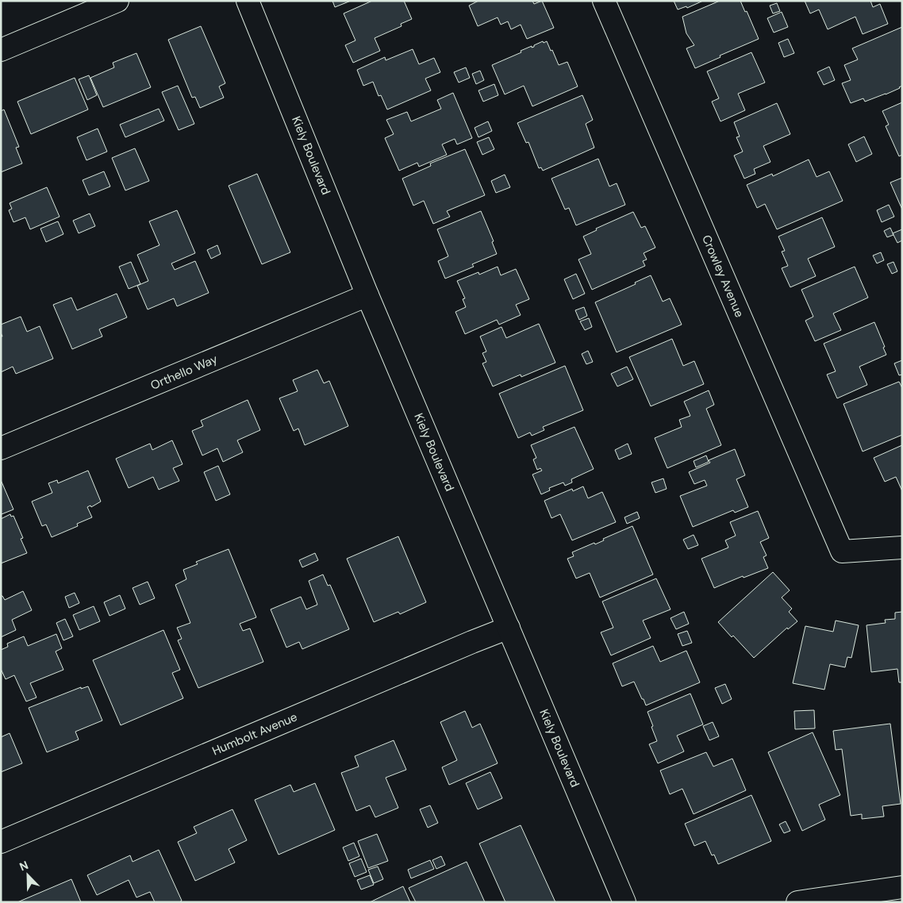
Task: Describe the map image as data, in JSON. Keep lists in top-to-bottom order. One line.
{"streets":{"street":["Kiely Boulevard","Crowley Avenue","Orthello Way","Humbolt Avenue"]},"crossings":[["Kiely Boulevard","Orthello Way"],["Kiely Boulevard","Humbolt Avenue"]],"north":"top left"}
